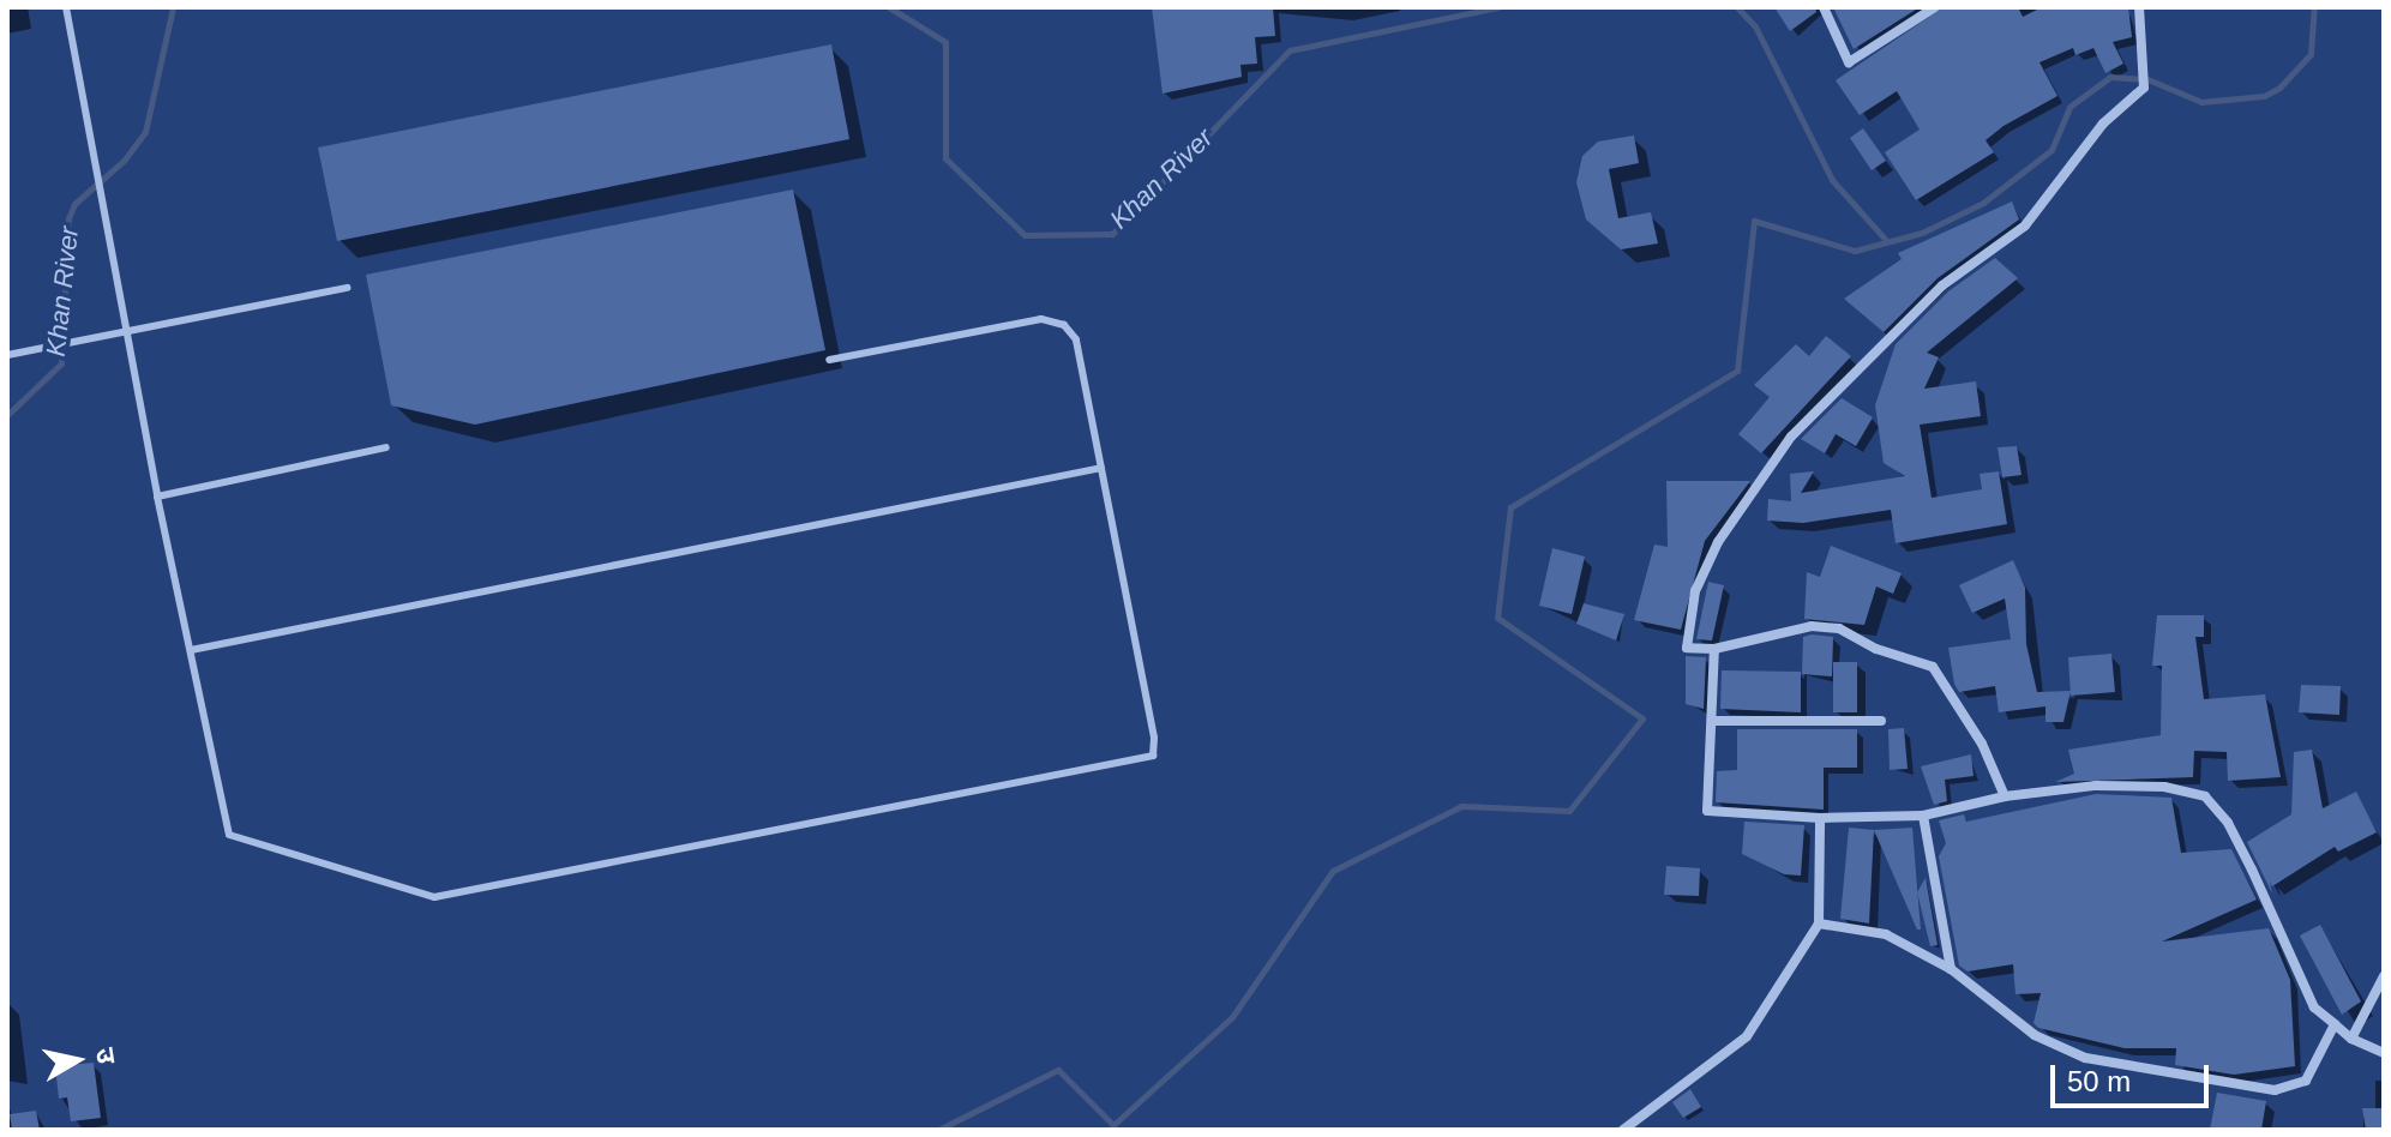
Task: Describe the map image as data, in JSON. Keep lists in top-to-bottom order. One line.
{"water":["Khan River"],"scale_bar":"50 m","north":"right"}
